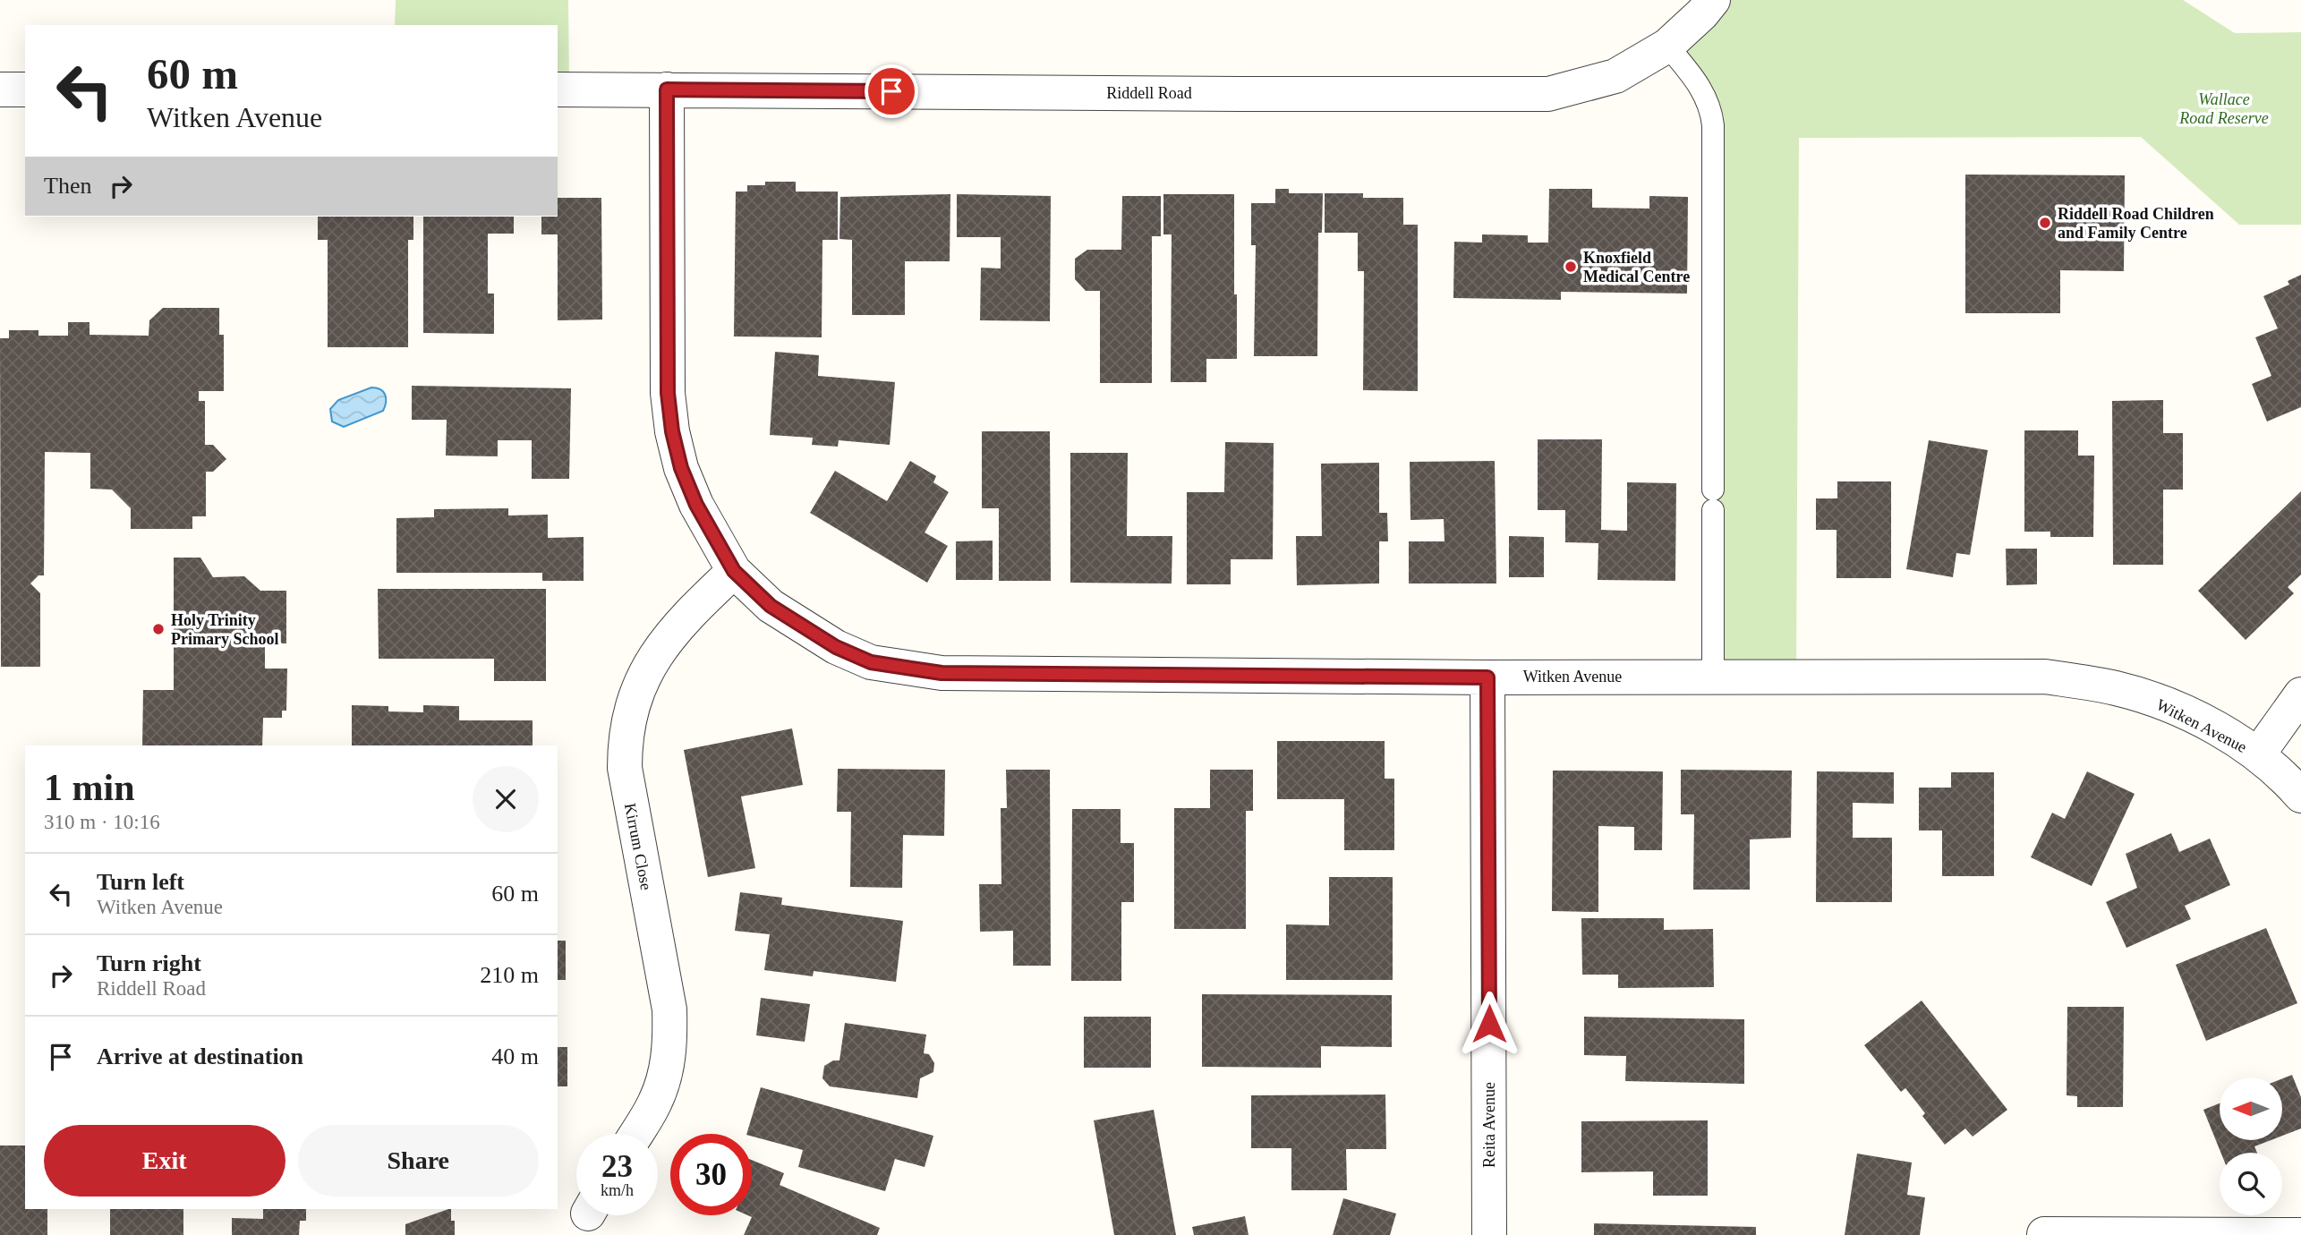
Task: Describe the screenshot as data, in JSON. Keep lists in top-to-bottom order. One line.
{"streets":{"street":["Riddell Road","Witken Avenue","Kirrum Close","Reita Avenue"]},"crossings":[["Riddell Road","Witken Avenue"],["Witken Avenue","Kirrum Close"],["Witken Avenue","Reita Avenue"]],"parks":["Wallace Road Reserve"],"places":["Riddell Road Children and Family Centre","Knoxfield Medical Centre","Holy Trinity Primary School"],"north":"left","page":{"turn":["60 m","Witken Avenue"],"then":"Then","heading":["1 min","310 m · 10:16"],"list":[{"name":"Turn left","note":"Witken Avenue","value":"60 m"},{"name":"Turn right","note":"Riddell Road","value":"210 m"},{"name":"Arrive at destination","value":"40 m"}],"buttons":["Exit","Share"],"speed":"23 km/h","limit":"30"}}
